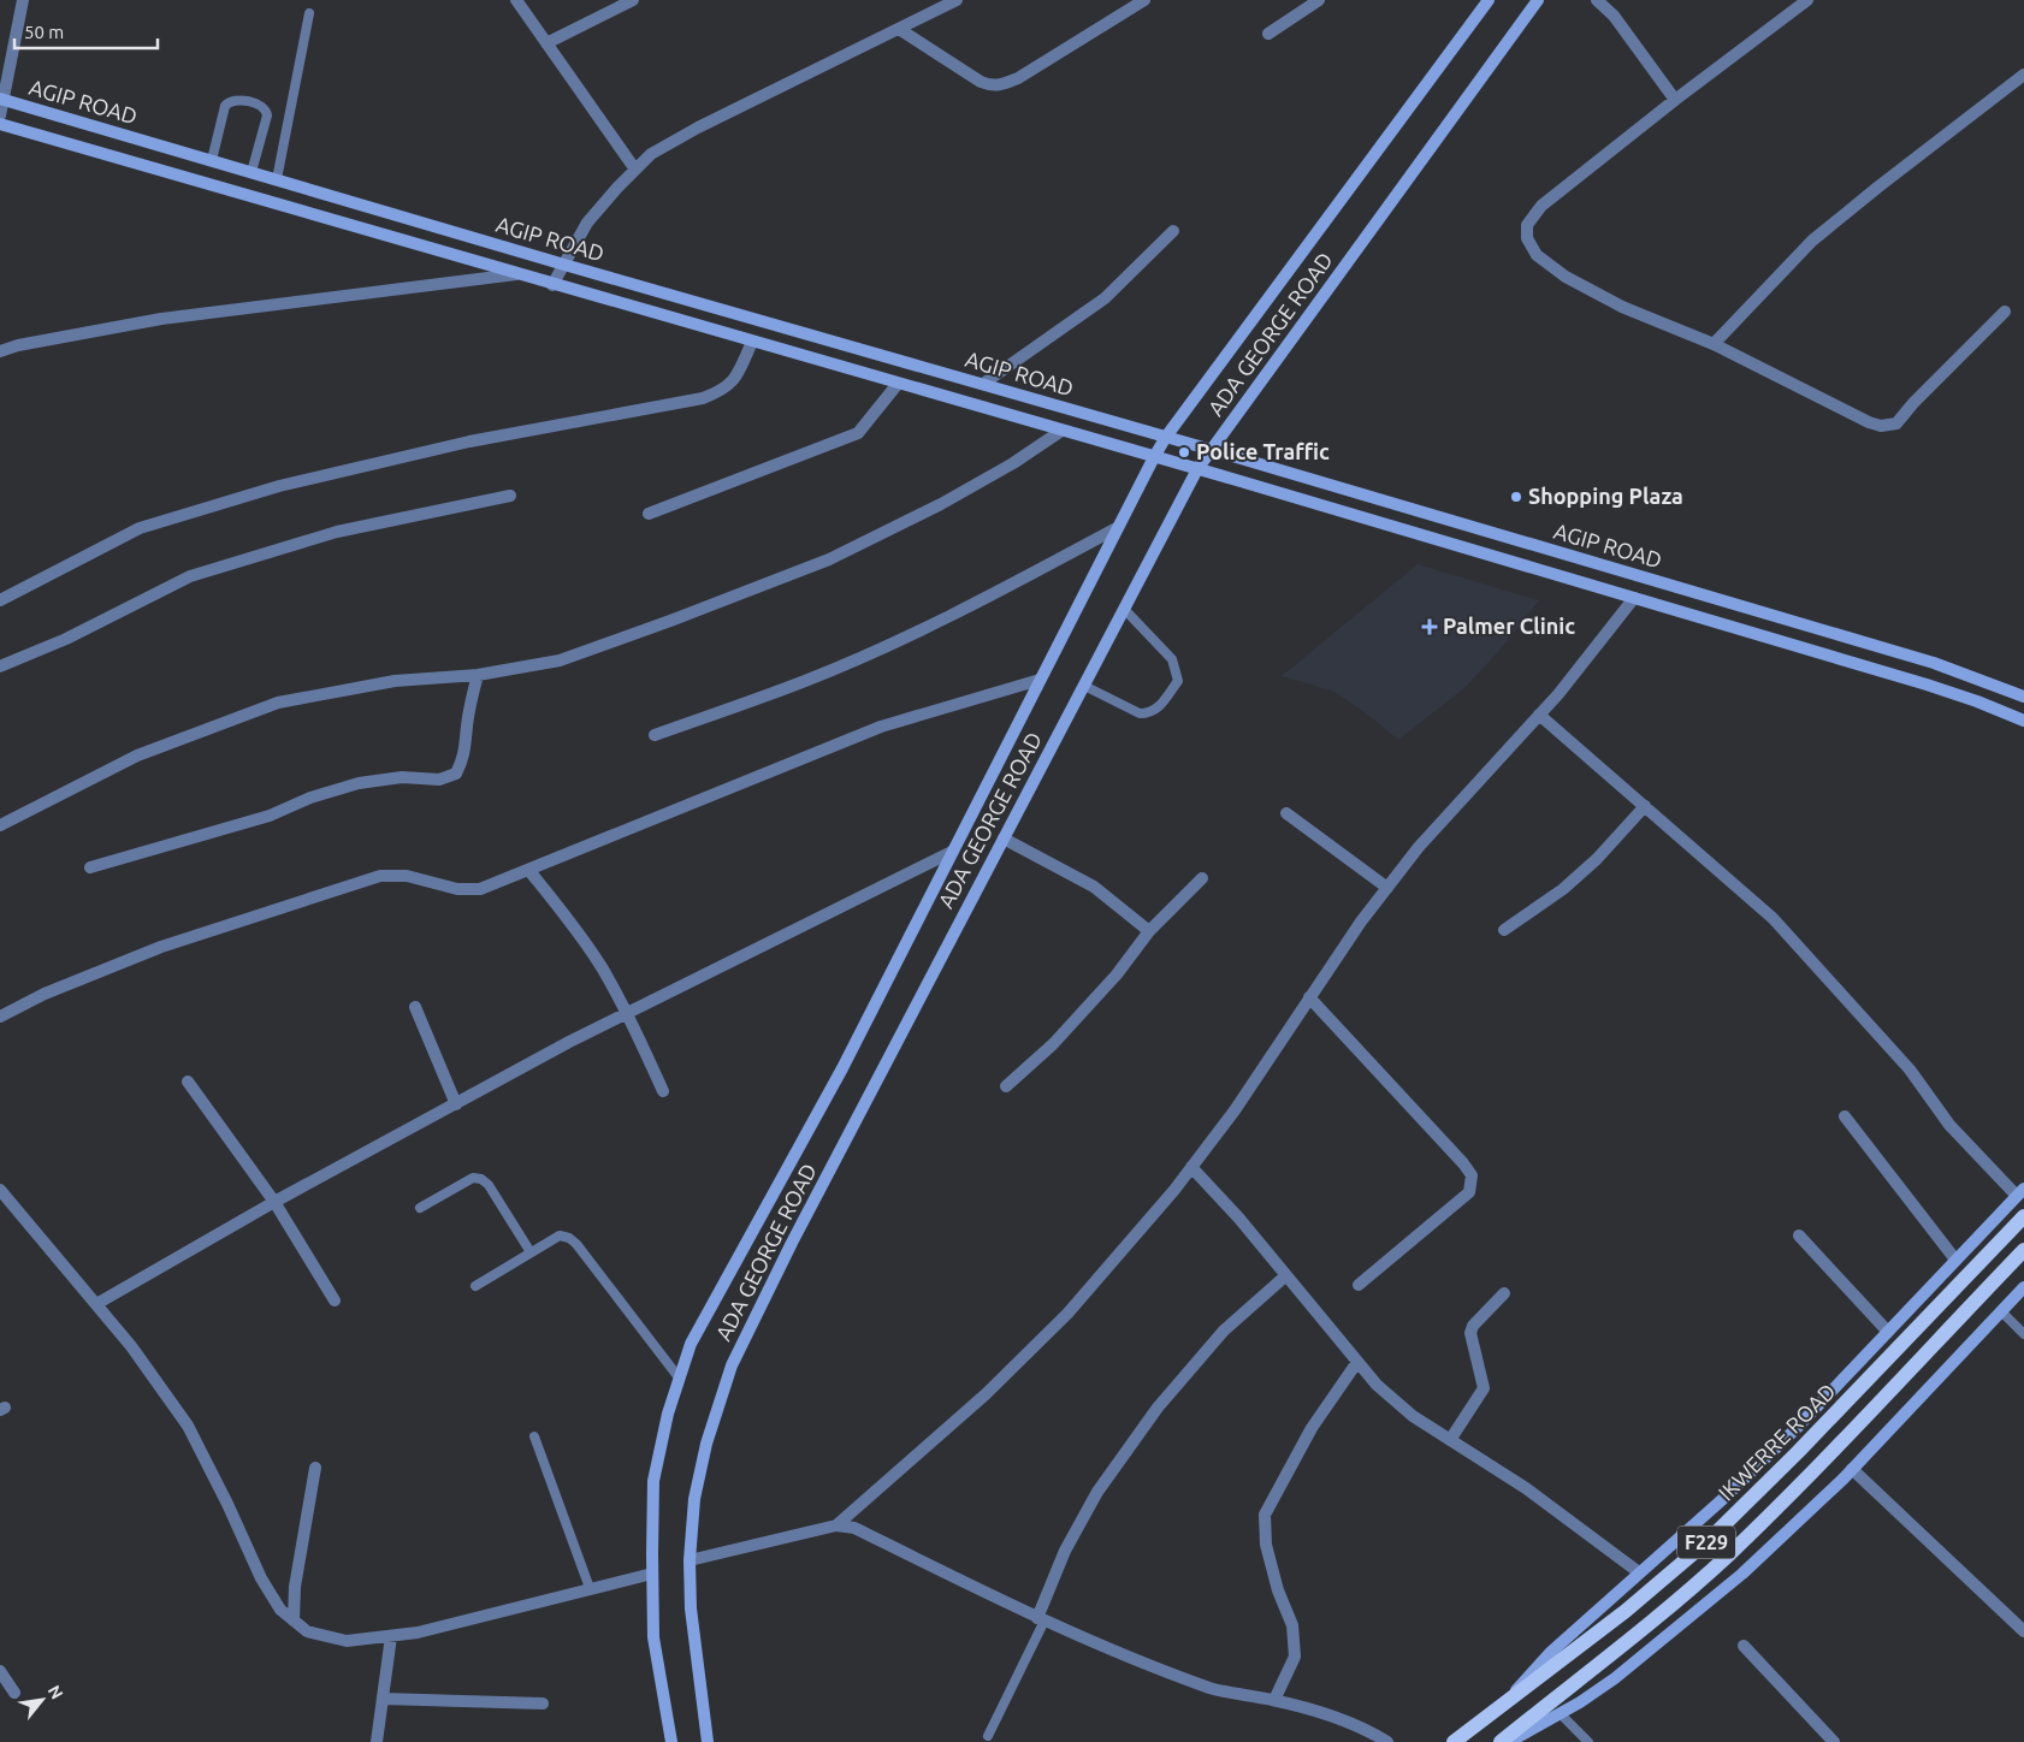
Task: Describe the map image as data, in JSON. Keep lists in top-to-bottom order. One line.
{"streets":{"main road":["IKWERRE ROAD","F229"],"street":["AGIP ROAD","ADA GEORGE ROAD"]},"crossings":[["AGIP ROAD","ADA GEORGE ROAD"]],"places":{"other":["Police Traffic","Shopping Plaza"],"health":["Palmer Clinic"]},"scale_bar":"50 m","north":"top right"}
